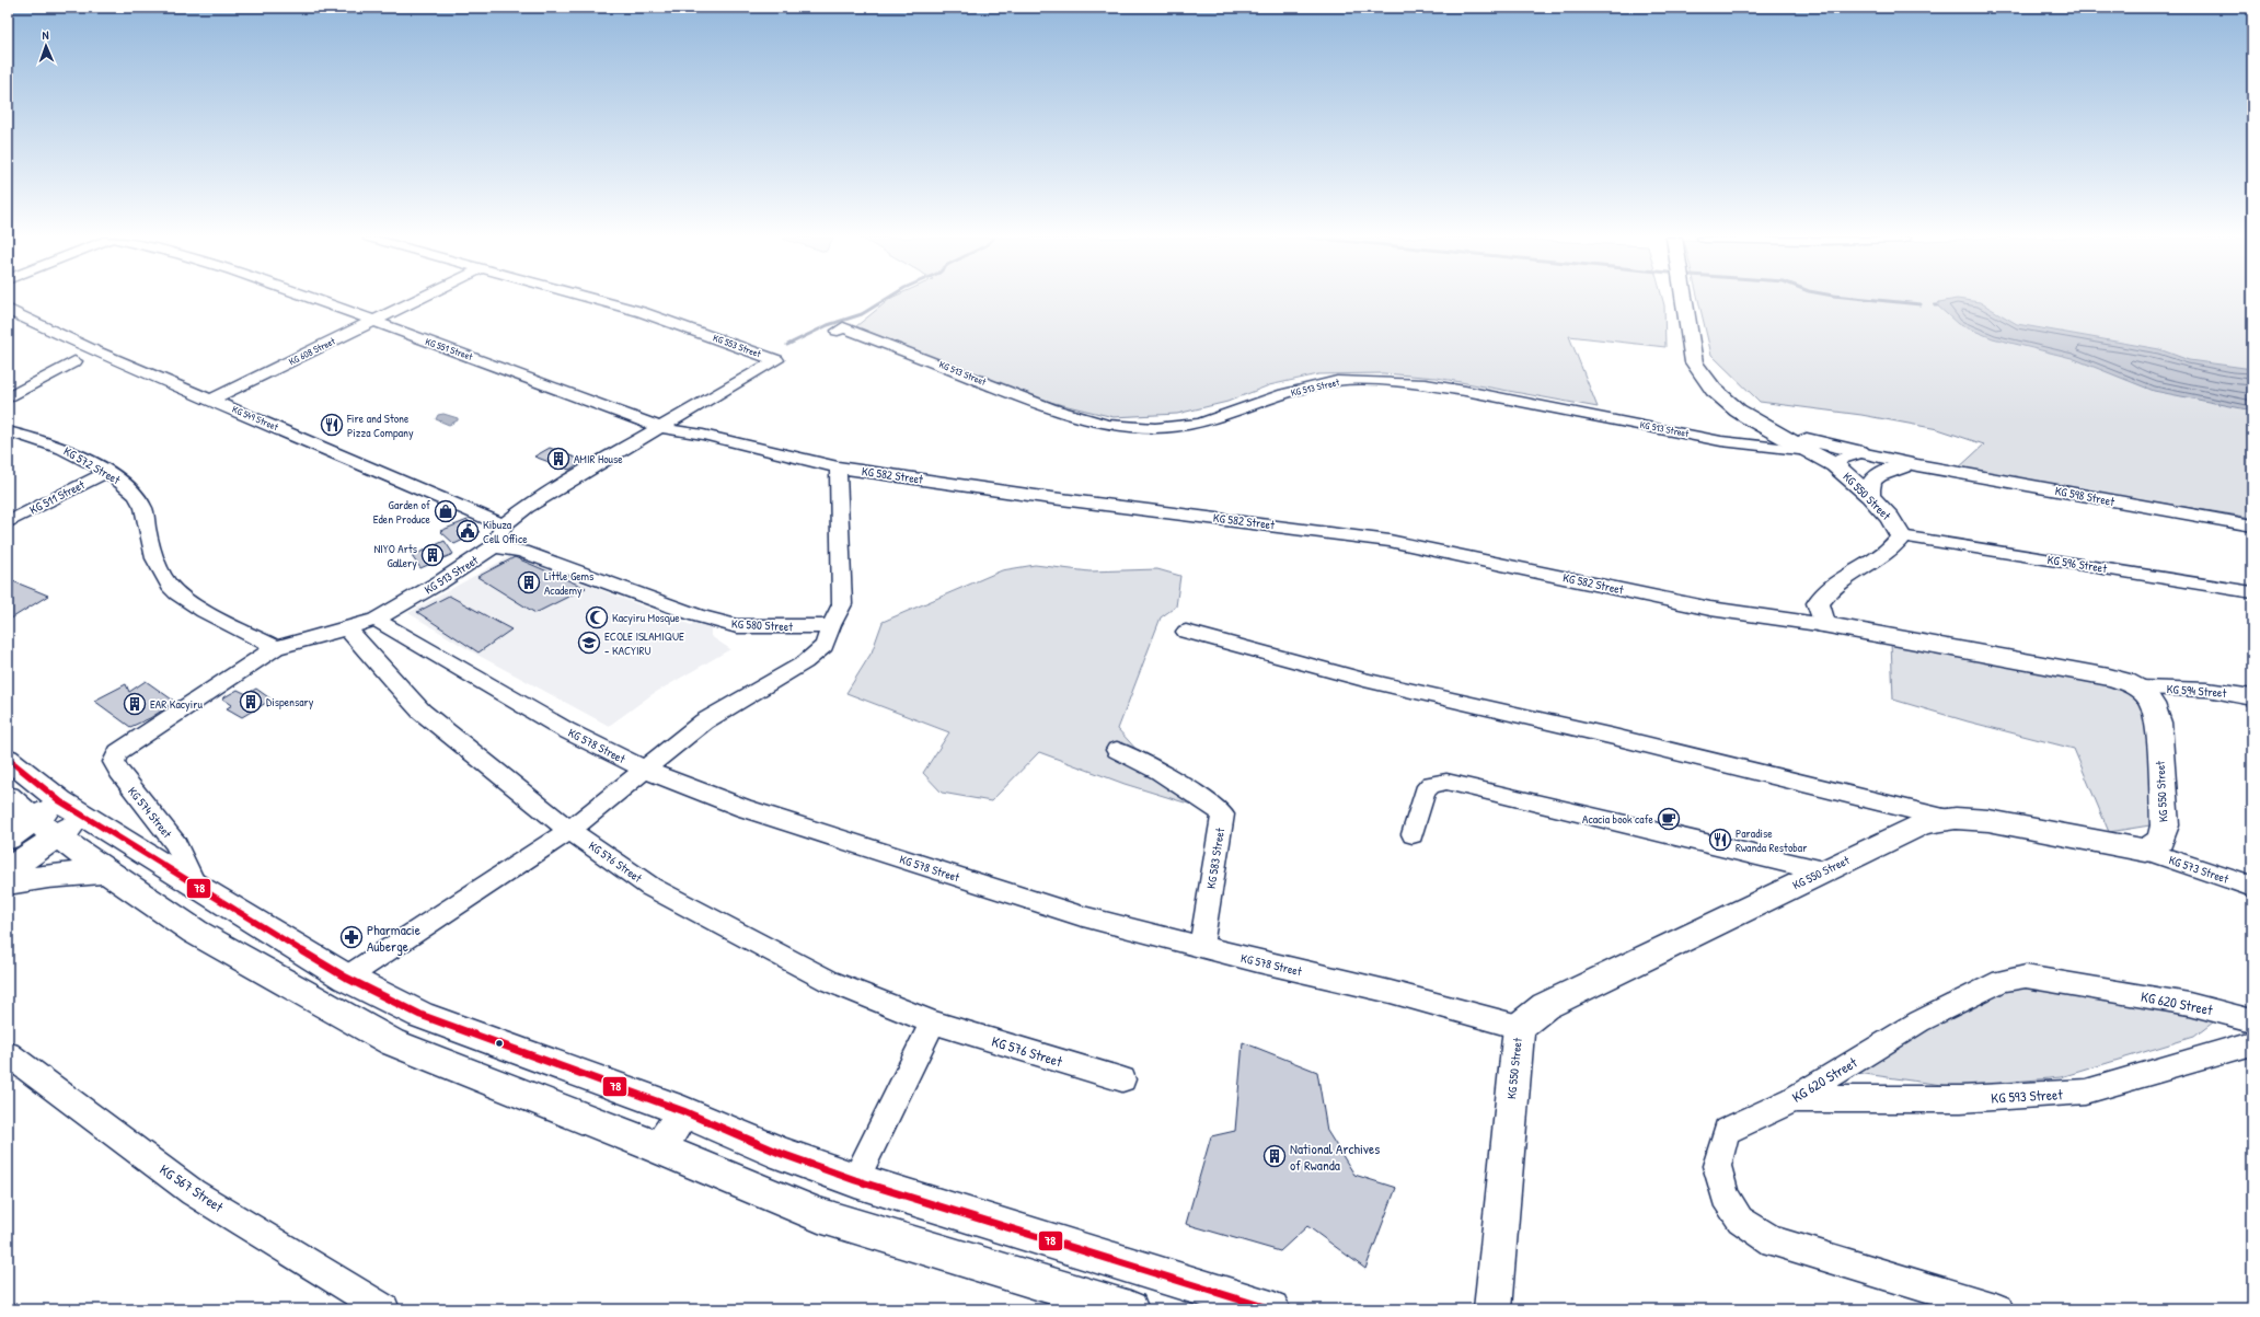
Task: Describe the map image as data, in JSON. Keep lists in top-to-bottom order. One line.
{"streets":{"street":["KG 553 Street","KG 551 Street","KG 608 Street","KG 513 Street","KG 549 Street","KG 572 Street","KG 582 Street","KG 550 Street","KG 598 Street","KG 511 Street","KG 596 Street","KG 580 Street","KG 594 Street","KG 578 Street","KG 574 Street","KG 583 Street","KG 576 Street","KG 573 Street","KG 620 Street","KG 593 Street","KG 567 Street"]},"crossings":[["KG 553 Street","KG 513 Street"],["KG 551 Street","KG 608 Street"],["KG 551 Street","KG 513 Street"],["KG 551 Street","KG 582 Street"],["KG 608 Street","KG 549 Street"],["KG 513 Street","KG 549 Street"],["KG 513 Street","KG 572 Street"],["KG 513 Street","KG 582 Street"],["KG 513 Street","KG 550 Street"],["KG 513 Street","KG 580 Street"],["KG 513 Street","KG 578 Street"],["KG 513 Street","KG 574 Street"],["KG 513 Street","KG 576 Street"],["KG 572 Street","KG 511 Street"],["KG 550 Street","KG 598 Street"],["KG 550 Street","KG 596 Street"],["KG 550 Street","KG 594 Street"],["KG 550 Street","KG 578 Street"],["KG 550 Street","KG 573 Street"],["KG 578 Street","KG 583 Street"],["KG 620 Street","KG 593 Street"]],"places":{"restaurant":["Fire and Stone Pizza Company","Paradise Rwanda Restobar"],"building":["AMIR House","NIYO Arts Gallery","Little Gems Academy","Dispensary","EAR Kacyiru","National Archives of Rwanda"],"shop":["Garden of Eden Produce"],"public building":["Kibuza Cell Office"],"mosque":["Kacyiru Mosque"],"school or university":["ECOLE ISLAMIQUE - KACYIRU"],"cafe":["Acacia book cafe"],"pharmacy":["Pharmacie Auberge"]},"lines":["transit line 78"],"north":"top"}
